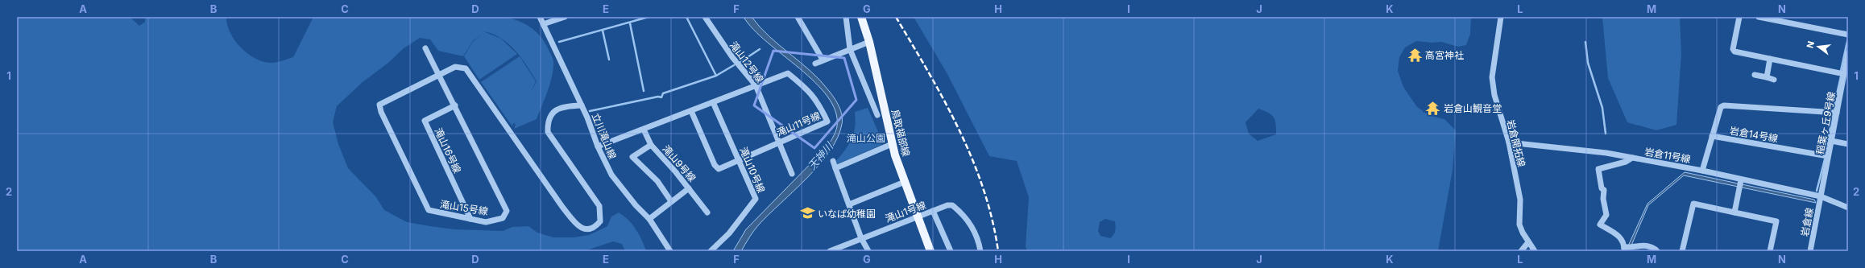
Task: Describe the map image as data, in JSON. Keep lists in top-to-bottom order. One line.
{"streets":{"main road":["鳥取福部線"],"street":["滝山12号線","稲葉ヶ丘9号線","滝山11号線","岩倉14号線","立川滝山線","岩倉開拓線","滝山16号線","岩倉11号線","滝山9号線","滝山10号線","滝山15号線","滝山1号線","岩倉線"]},"crossings":[["滝山12号線","滝山11号線"],["稲葉ヶ丘9号線","岩倉14号線"],["稲葉ヶ丘9号線","岩倉11号線"],["稲葉ヶ丘9号線","岩倉線"],["滝山11号線","立川滝山線"],["滝山11号線","滝山10号線"],["鳥取福部線","滝山1号線"],["立川滝山線","滝山15号線"],["岩倉開拓線","岩倉11号線"],["滝山16号線","滝山15号線"],["岩倉11号線","岩倉線"]],"water":["天神川"],"parks":["滝山公園"],"places":{"temple":["高宮神社","岩倉山観音堂"],"school or university":["いなば幼稚園"]},"north":"left","grid":{"columns":["A","B","C","D","E","F","G","H","I","J","K","L","M","N"],"rows":["1","2"]}}
